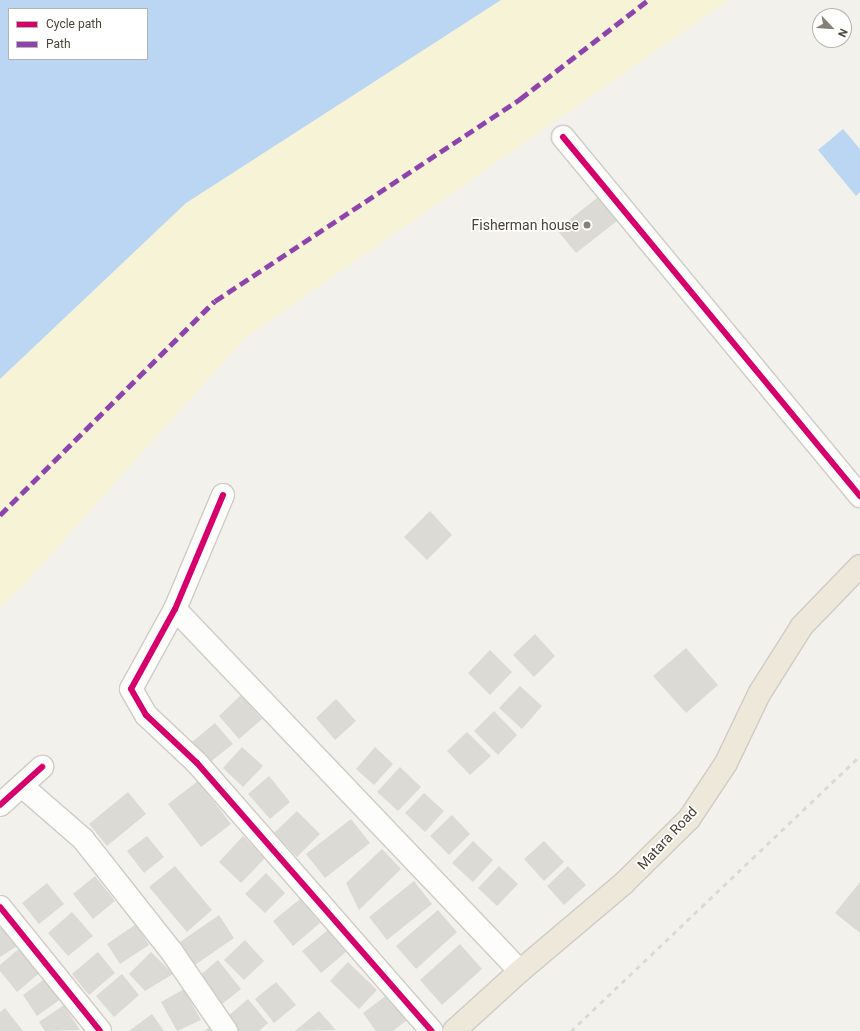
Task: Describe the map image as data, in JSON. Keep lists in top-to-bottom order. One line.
{"streets":{"highway":["Matara Road"]},"places":["Fisherman house"],"legend":["Cycle path","Path"],"north":"bottom right"}
